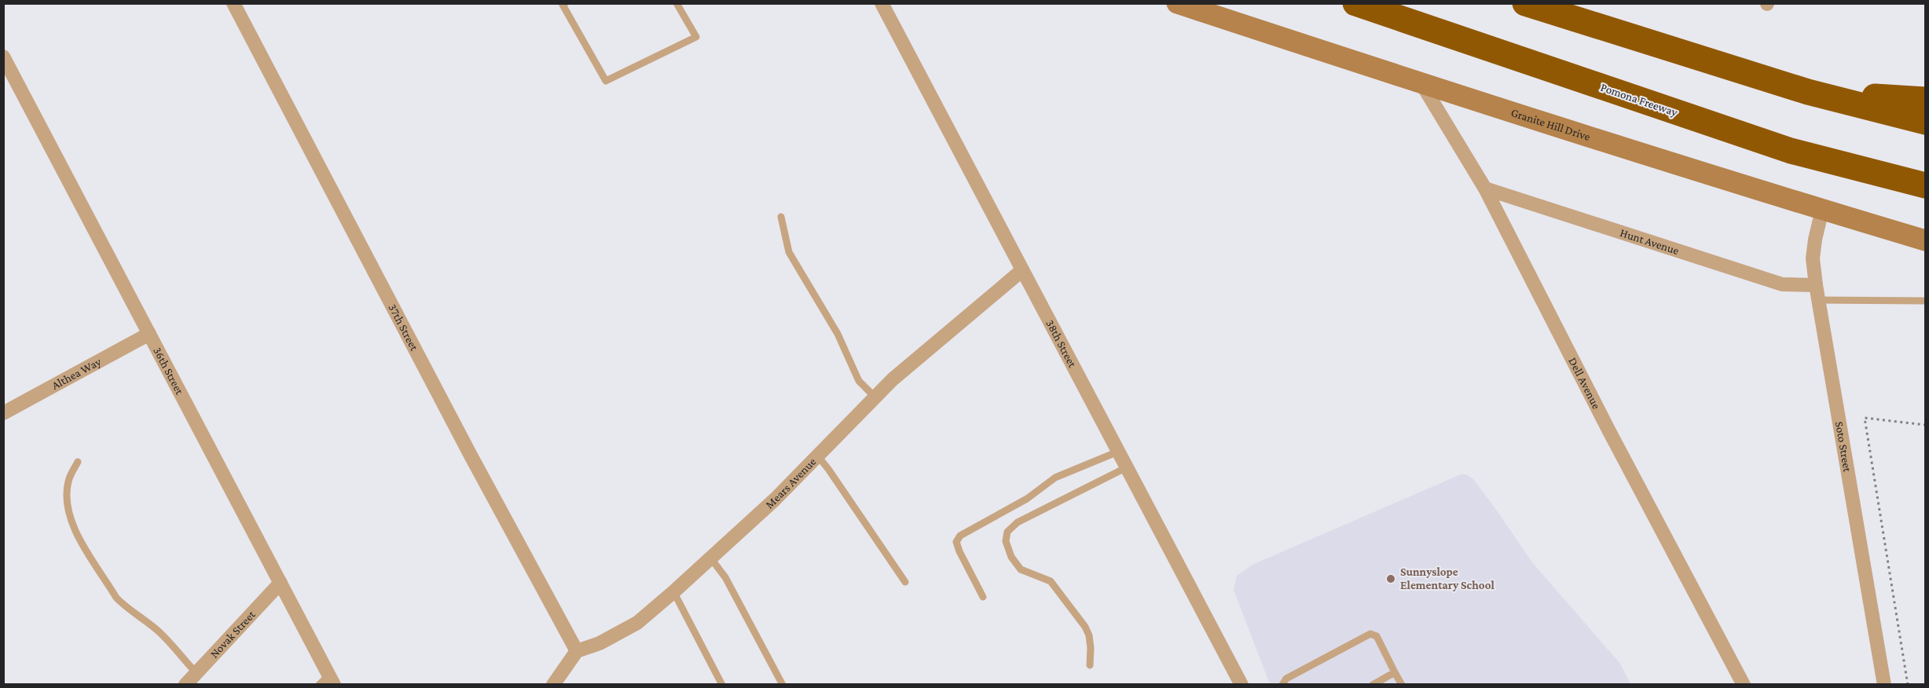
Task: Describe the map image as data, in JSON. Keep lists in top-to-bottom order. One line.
{"streets":{"highway":["Pomona Freeway"],"street":["Granite Hill Drive","Hunt Avenue","37th Street","38th Street","36th Street","Althea Way","Dell Avenue","Soto Street","Mears Avenue","Novak Street"]},"crossings":[["Granite Hill Drive","Dell Avenue"],["Granite Hill Drive","Soto Street"],["Hunt Avenue","Dell Avenue"],["Hunt Avenue","Soto Street"],["37th Street","Mears Avenue"],["38th Street","Mears Avenue"],["36th Street","Althea Way"],["36th Street","Novak Street"]],"places":["Sunnyslope Elementary School"]}
